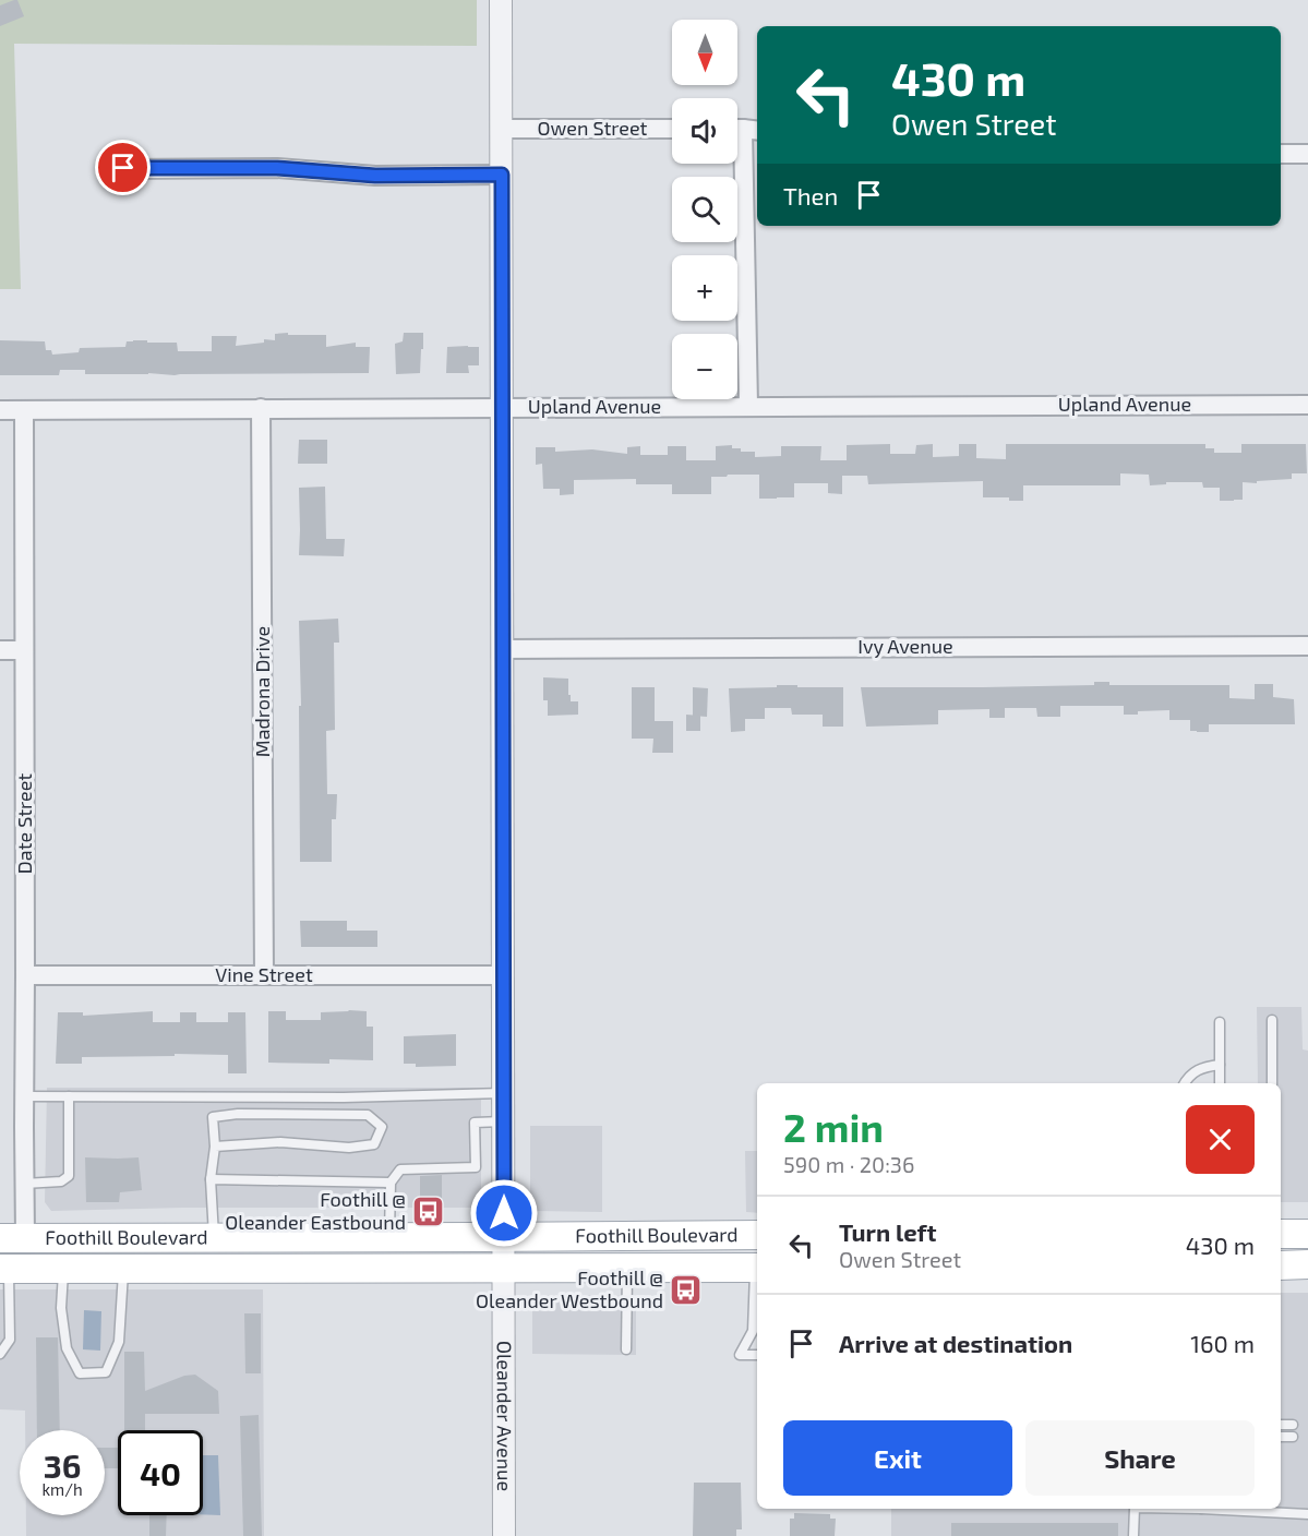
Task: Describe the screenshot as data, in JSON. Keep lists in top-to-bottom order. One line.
{"streets":{"main road":["Foothill Boulevard"],"street":["Owen Street","Upland Avenue","Ivy Avenue","Madrona Drive","Date Street","Vine Street","Oleander Avenue"]},"crossings":[["Owen Street","Oleander Avenue"],["Upland Avenue","Madrona Drive"],["Upland Avenue","Date Street"],["Upland Avenue","Oleander Avenue"],["Ivy Avenue","Oleander Avenue"],["Madrona Drive","Vine Street"],["Date Street","Vine Street"],["Date Street","Foothill Boulevard"],["Vine Street","Oleander Avenue"],["Foothill Boulevard","Oleander Avenue"]],"places":{"bus stop":["Foothill @ Oleander Eastbound","Foothill @ Oleander Westbound"]},"north":"bottom","page":{"map_buttons":["+","−"],"turn":["430 m","Owen Street"],"then":"Then","heading":["2 min","590 m · 20:36"],"list":[{"name":"Turn left","note":"Owen Street","value":"430 m"},{"name":"Arrive at destination","value":"160 m"}],"buttons":["Exit","Share"],"speed":"36 km/h","limit":"40"}}
